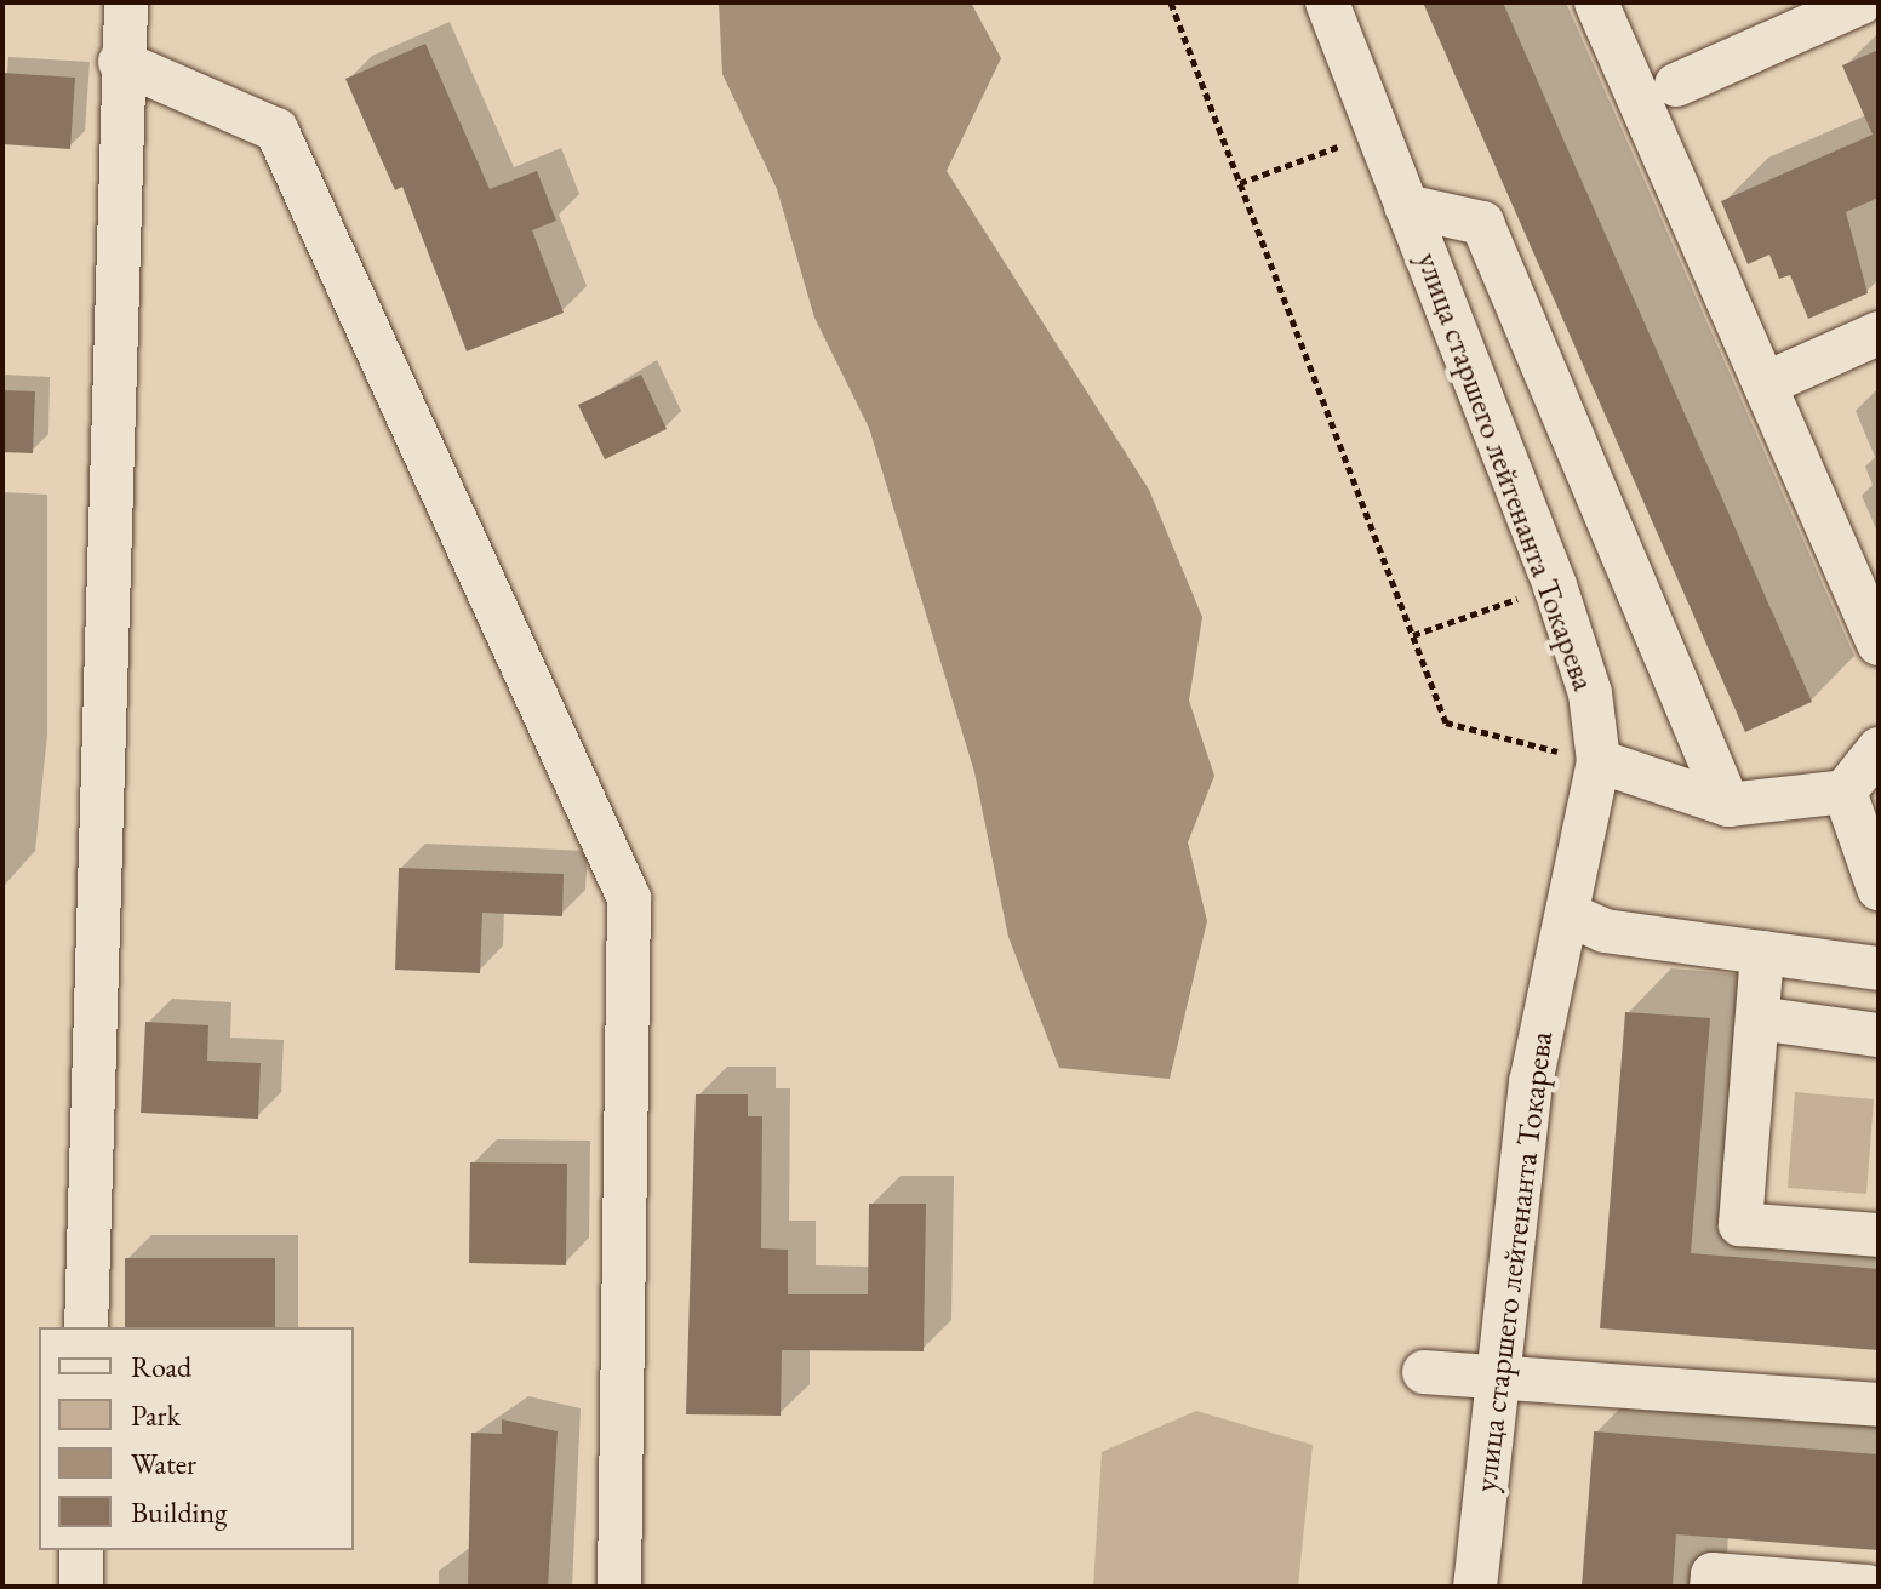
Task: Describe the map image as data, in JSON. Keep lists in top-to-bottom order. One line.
{"streets":{"street":["улица старшего лейтенанта Токарева"]},"legend":["Road","Park","Water","Building"]}
